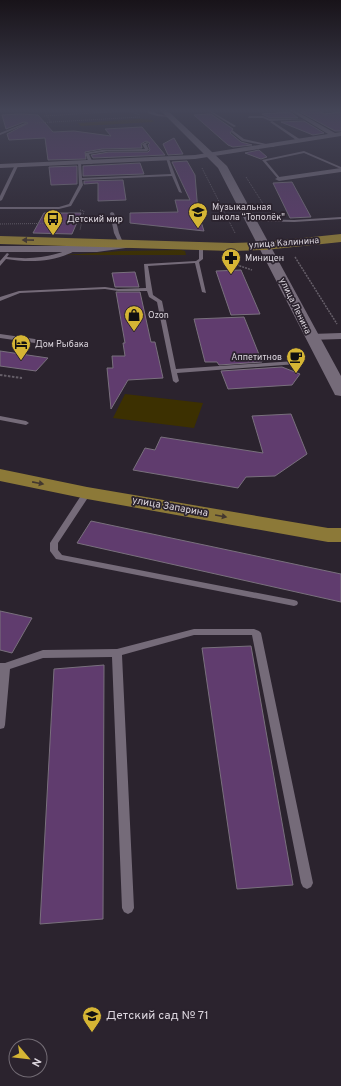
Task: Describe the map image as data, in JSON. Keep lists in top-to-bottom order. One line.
{"streets":{"main road":["улица Калинина","улица Ленина","улица Запарина"]},"crossings":[["улица Калинина","улица Ленина"]],"one_way":["улица Запарина"],"places":{"school or university":["Музыкальная школа “Тополёк\"","Детский сад № 71"],"bus stop":["Детский мир"],"pharmacy":["Миницен"],"shop":["Ozon"],"hotel":["Дом Рыбака"],"cafe":["Аппетитнов"]},"north":"bottom right"}
